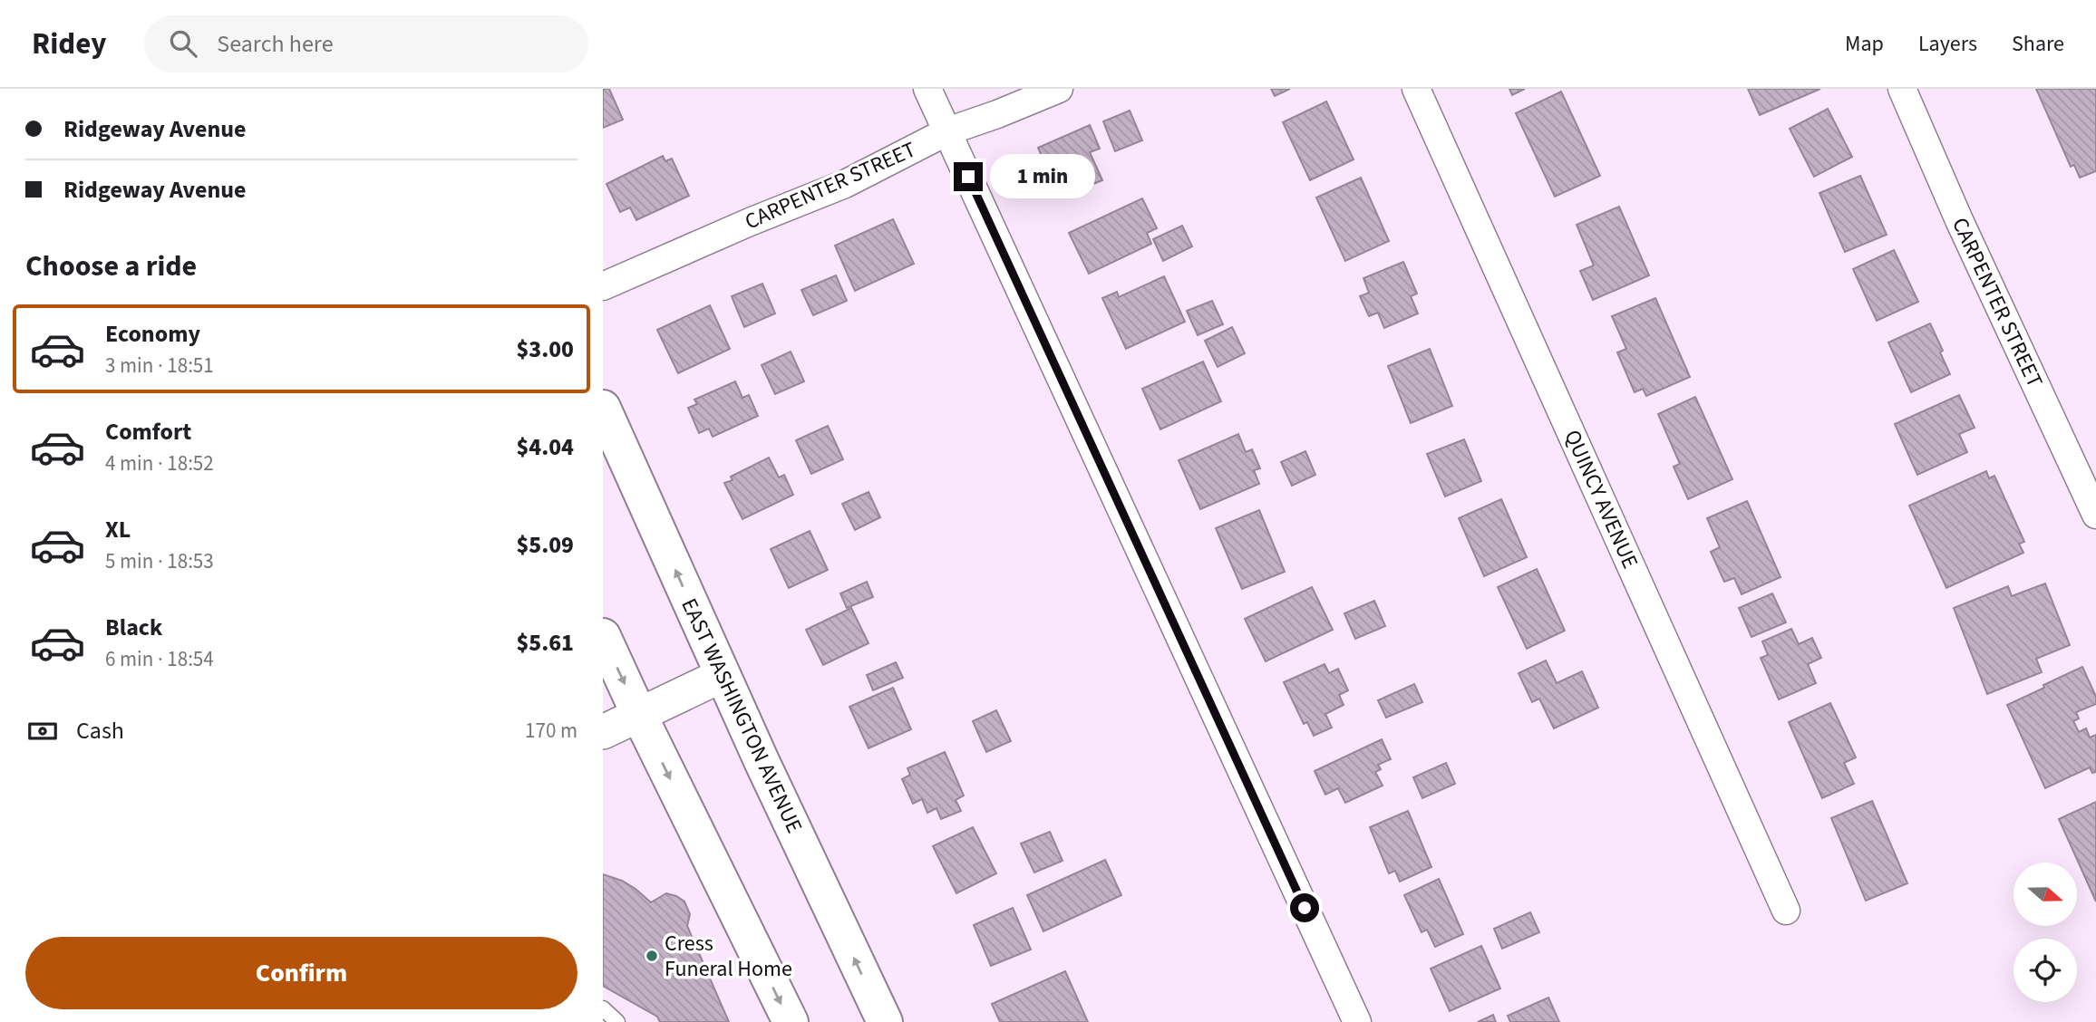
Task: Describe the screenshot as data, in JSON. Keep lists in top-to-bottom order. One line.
{"streets":{"main road":["EAST WASHINGTON AVENUE"],"street":["CARPENTER STREET","QUINCY AVENUE"]},"places":["Cress Funeral Home"],"north":"right","page":{"header":"Ridey","search":"Search here","nav":["Map","Layers","Share"],"banner":["Ridgeway Avenue","Ridgeway Avenue"],"bubble":"1 min","heading":"Choose a ride","list":[{"name":"Economy","note":"3 min · 18:51","value":"$3.00"},{"name":"Comfort","note":"4 min · 18:52","value":"$4.04"},{"name":"XL","note":"5 min · 18:53","value":"$5.09"},{"name":"Black","note":"6 min · 18:54","value":"$5.61"}],"pay":["Cash","170 m"],"buttons":"Confirm"}}
